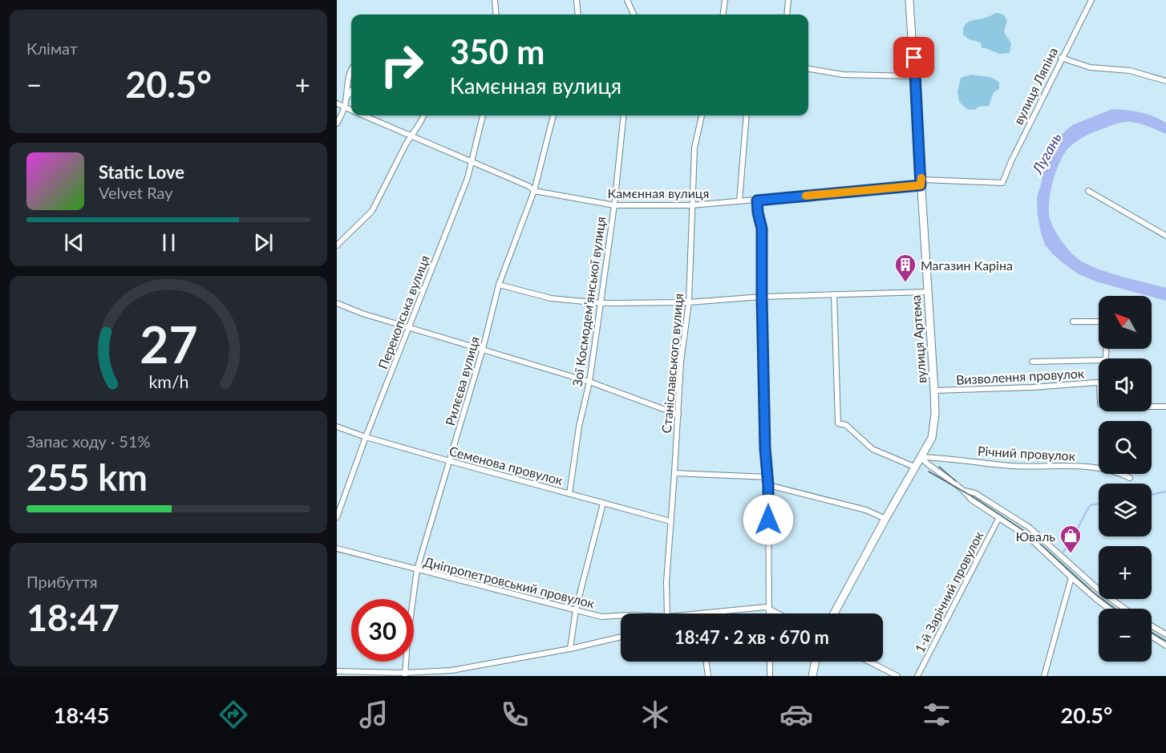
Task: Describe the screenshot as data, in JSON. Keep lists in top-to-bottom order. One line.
{"streets":{"street":["вулиця Ляпіна","Камєнная вулиця","Зої Космодем’янської вулиця","Перекопська вулиця","вулиця Артема","Станіславського вулиця","Визволення провулок","Рилєєва вулиця","Річний провулок","Семенова провулок","Дніпропетровський провулок","1-й Зарічний провулок"]},"crossings":[["вулиця Ляпіна","Камєнная вулиця"],["Камєнная вулиця","Зої Космодем’янської вулиця"],["Камєнная вулиця","Перекопська вулиця"],["Камєнная вулиця","вулиця Артема"],["Камєнная вулиця","Станіславського вулиця"],["Камєнная вулиця","Рилєєва вулиця"],["Зої Космодем’янської вулиця","Семенова провулок"],["Перекопська вулиця","Семенова провулок"],["вулиця Артема","Визволення провулок"],["вулиця Артема","Річний провулок"],["Станіславського вулиця","Семенова провулок"],["Рилєєва вулиця","Семенова провулок"],["Рилєєва вулиця","Дніпропетровський провулок"]],"water":["Лугань"],"places":{"building":["Магазин Каріна"],"shop":["Юваль"]},"north":"top left","page":{"tile":["Клімат",["Запас ходу · 51%","255 km"],["Прибуття","18:47"]],"turn":["350 m","Камєнная вулиця"],"heat":["−","20.5°","+"],"song":["Static Love","Velvet Ray"],"map_buttons":["+","−"],"limit":"30","trip":"18:47 · 2 хв · 670 m","tabs":["18:45","20.5°"],"gauge":["27","km/h"]}}
